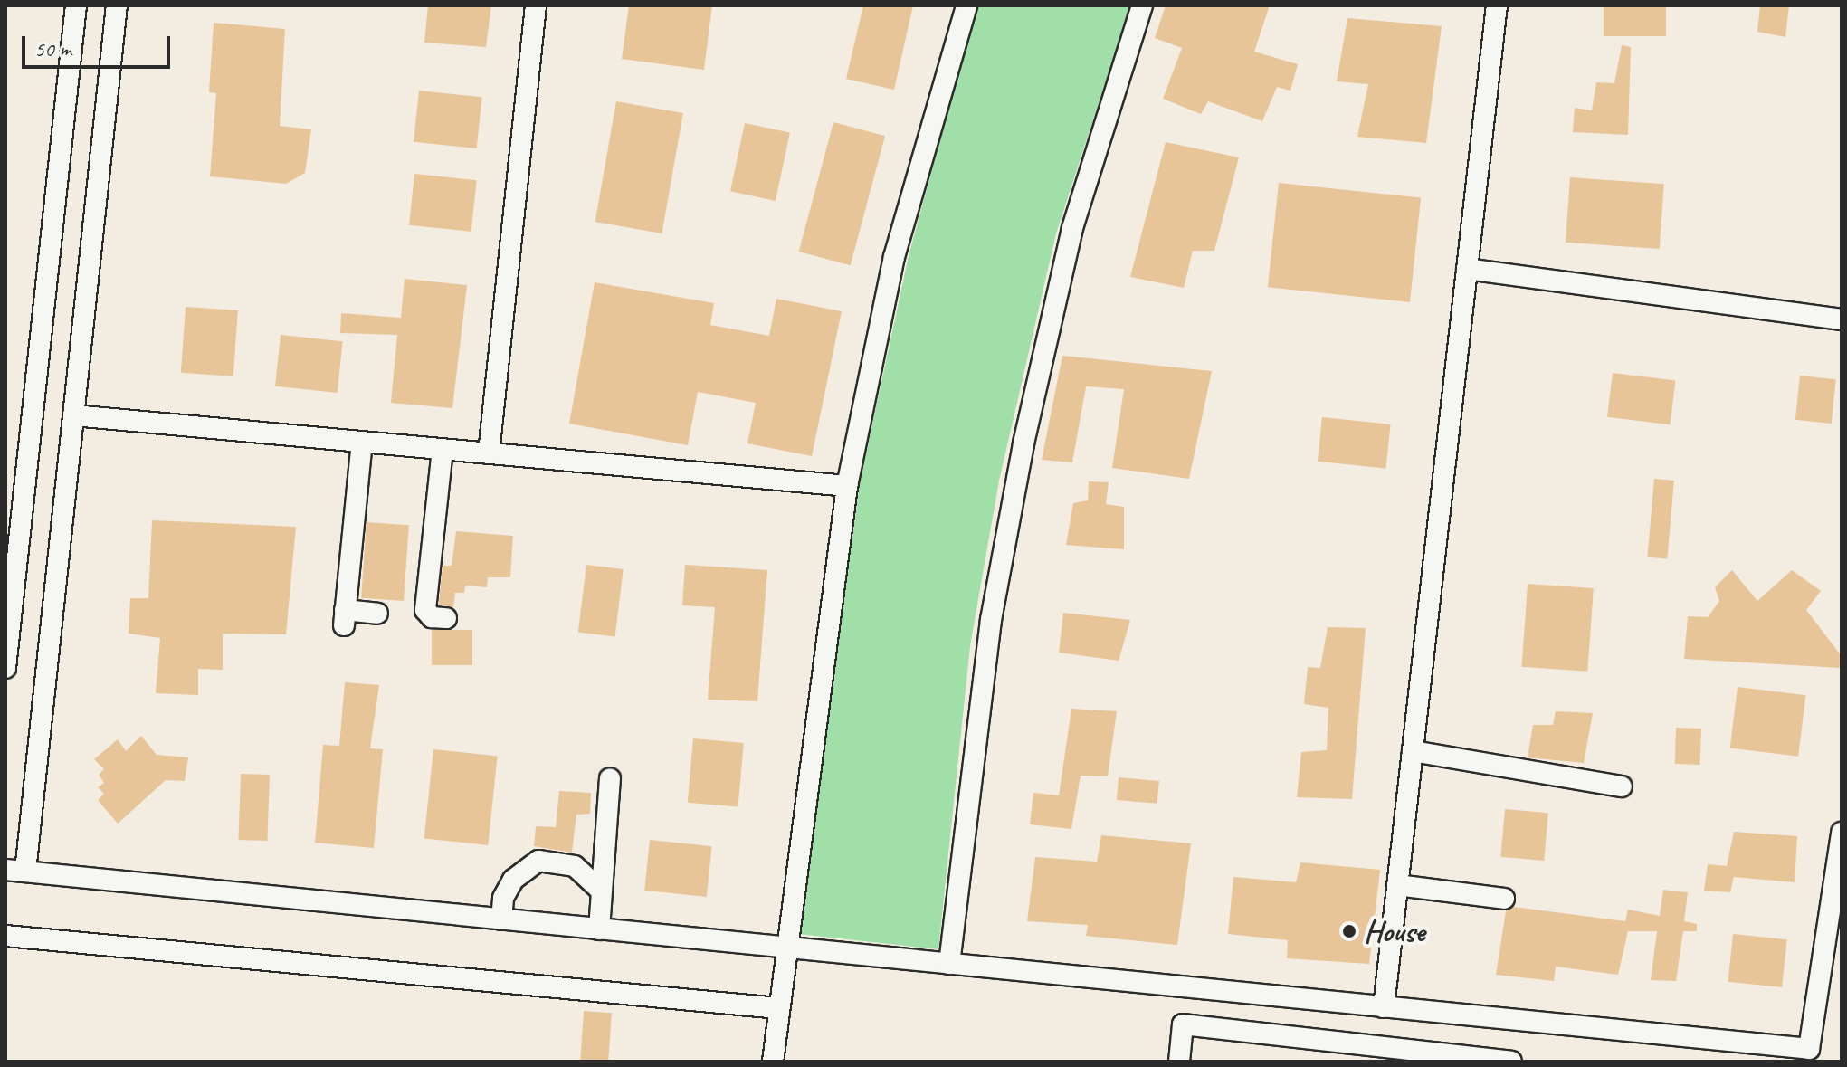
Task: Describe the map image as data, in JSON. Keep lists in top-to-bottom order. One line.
{"places":["House"],"scale_bar":"50 m"}
